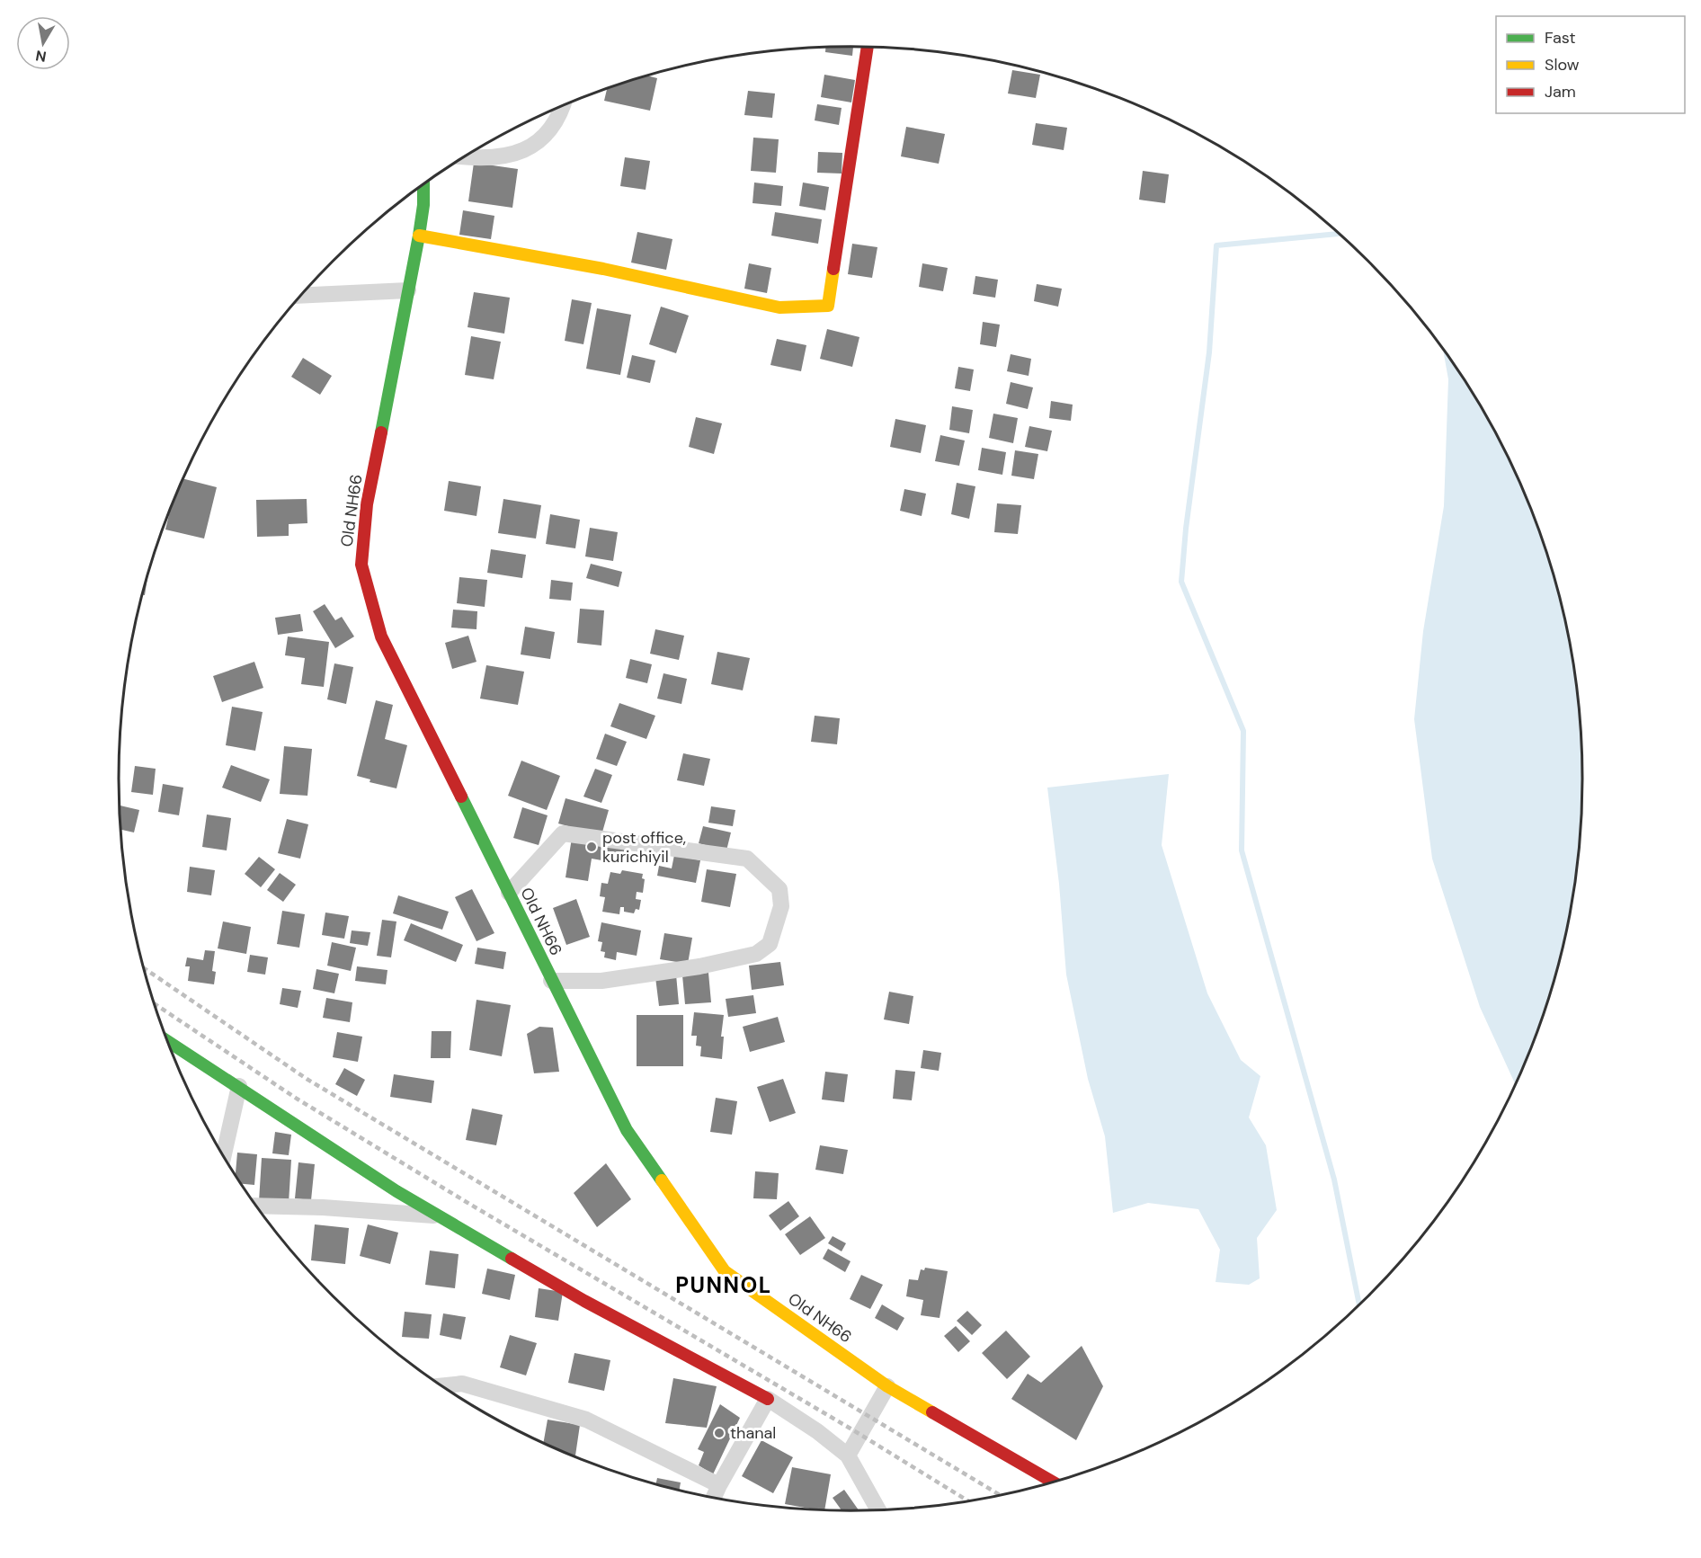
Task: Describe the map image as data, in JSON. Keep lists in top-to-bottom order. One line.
{"streets":{"main road":["Old NH66"]},"districts":["PUNNOL"],"places":["post office, kurichiyil","thanal"],"legend":["Fast","Slow","Jam"],"north":"bottom"}
